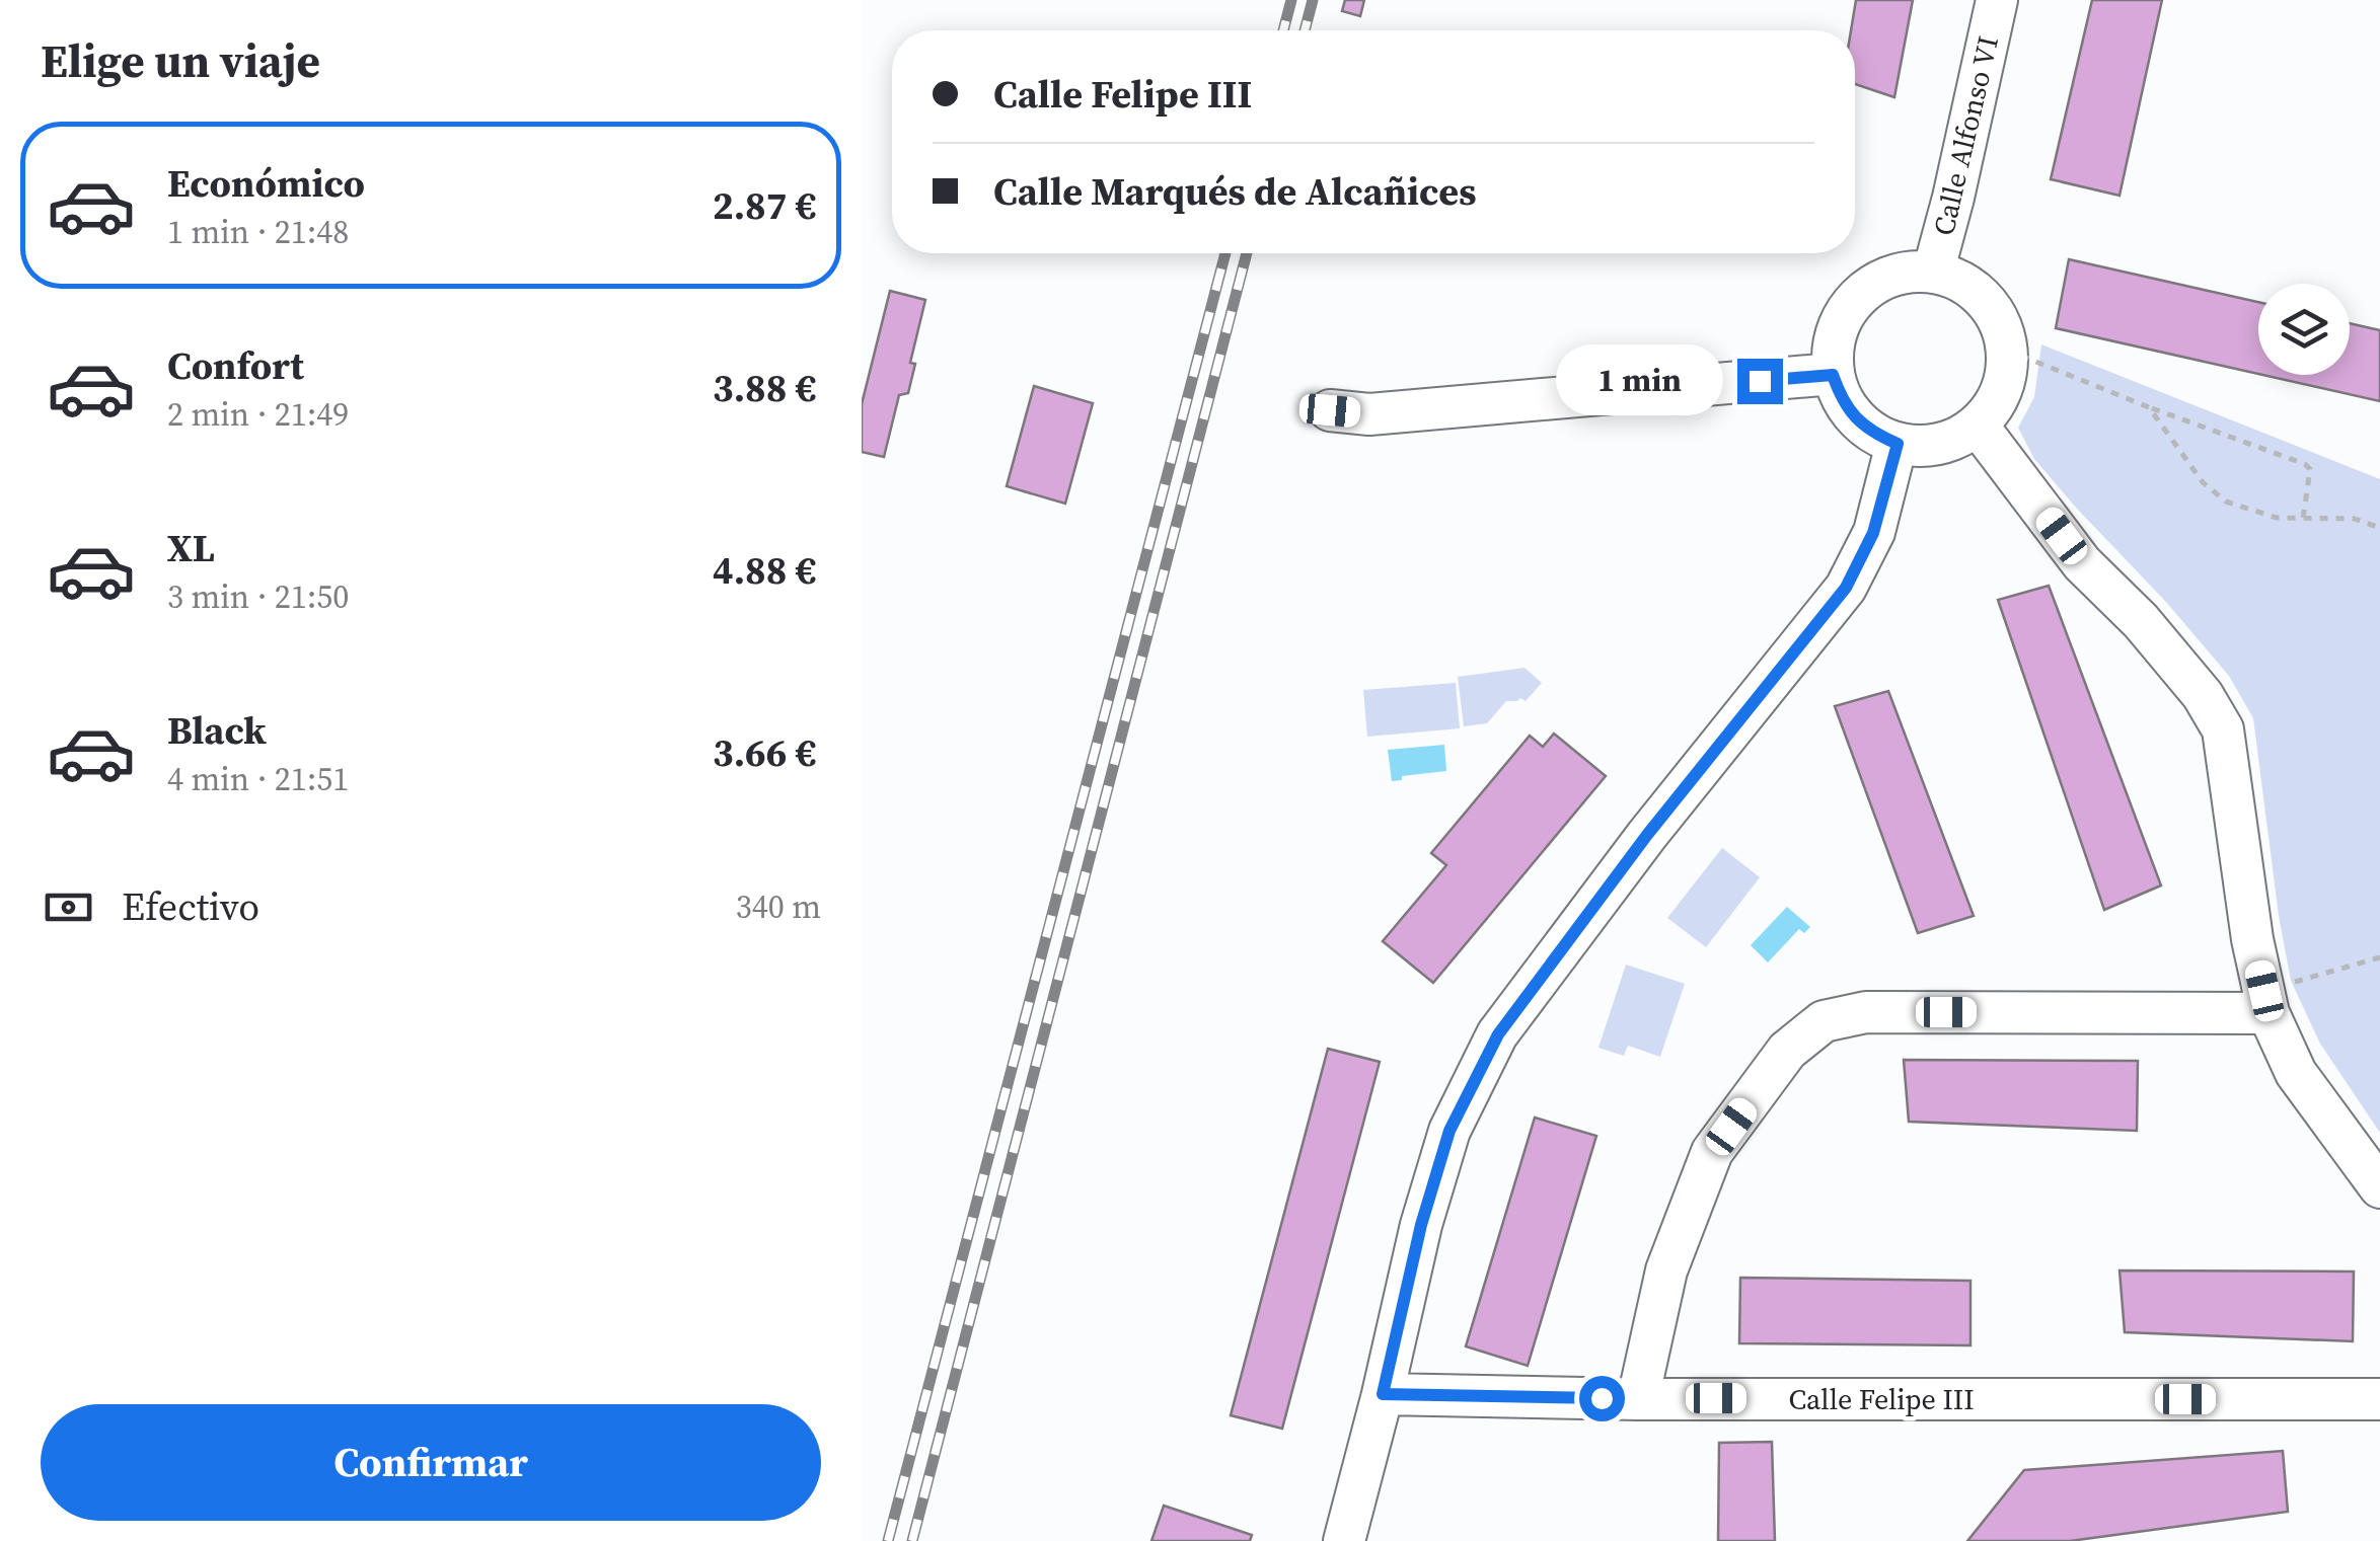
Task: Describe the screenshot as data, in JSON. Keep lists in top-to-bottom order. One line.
{"streets":{"street":["Calle Alfonso VI","Calle Felipe III"]},"page":{"heading":"Elige un viaje","banner":["Calle Felipe III","Calle Marqués de Alcañices"],"list":[{"name":"Económico","note":"1 min · 21:48","value":"2.87 €"},{"name":"Confort","note":"2 min · 21:49","value":"3.88 €"},{"name":"XL","note":"3 min · 21:50","value":"4.88 €"},{"name":"Black","note":"4 min · 21:51","value":"3.66 €"}],"bubble":"1 min","pay":["Efectivo","340 m"],"buttons":"Confirmar"}}
